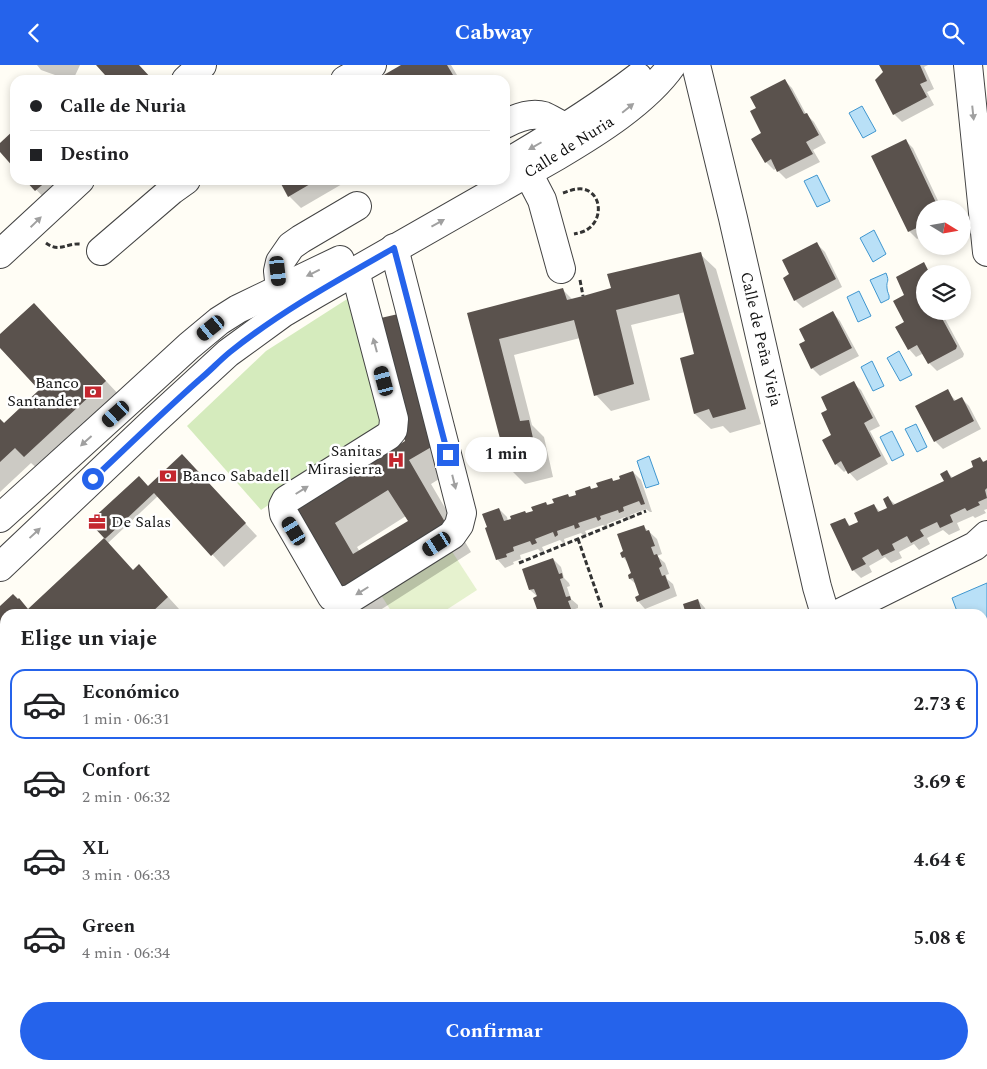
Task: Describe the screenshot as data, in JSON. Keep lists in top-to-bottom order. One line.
{"streets":{"street":["Calle de Nuria","Calle de Peña Vieja"]},"places":{"bank":["Banco Santander","Banco Sabadell"],"hospital":["Sanitas Mirasierra"],"office":["De Salas"]},"north":"right","page":{"header":"Cabway","banner":["Calle de Nuria","Destino"],"bubble":"1 min","heading":"Elige un viaje","list":[{"name":"Económico","note":"1 min · 06:31","value":"2.73 €"},{"name":"Confort","note":"2 min · 06:32","value":"3.69 €"},{"name":"XL","note":"3 min · 06:33","value":"4.64 €"},{"name":"Green","note":"4 min · 06:34","value":"5.08 €"}],"buttons":"Confirmar"}}
